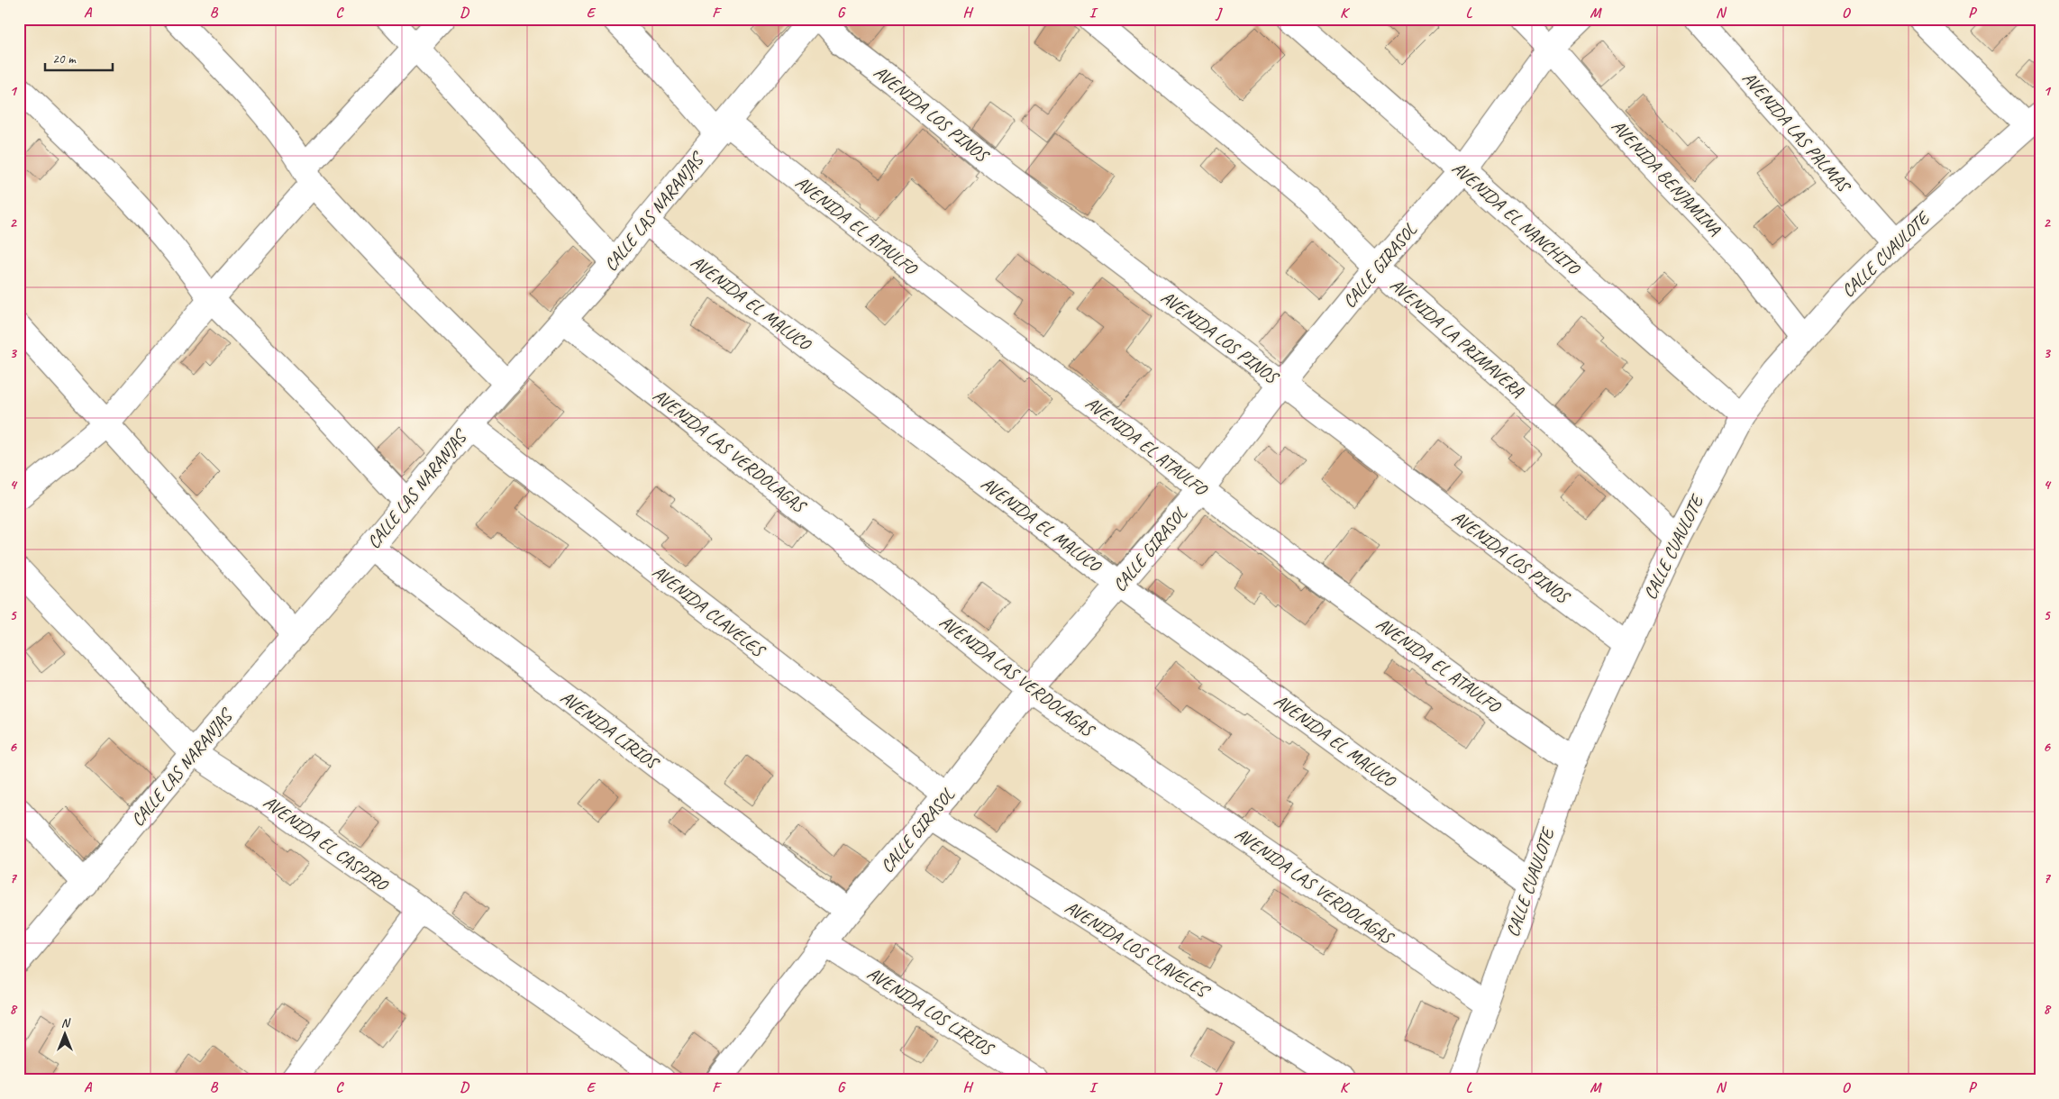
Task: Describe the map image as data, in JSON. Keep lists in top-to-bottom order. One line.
{"streets":{"street":["AVENIDA LOS PINOS","AVENIDA LAS PALMAS","AVENIDA BENJAMINA","CALLE LAS NARANJAS","AVENIDA EL NANCHITO","AVENIDA EL ATAULFO","CALLE CUAULOTE","CALLE GIRASOL","AVENIDA EL MALUCO","AVENIDA LA PRIMAVERA","AVENIDA LAS VERDOLAGAS","AVENIDA CLAVELES","AVENIDA LIRIOS","AVENIDA EL CASPIRO","AVENIDA LOS CLAVELES","AVENIDA LOS LIRIOS"]},"crossings":[["AVENIDA LOS PINOS","CALLE CUAULOTE"],["AVENIDA LOS PINOS","CALLE GIRASOL"],["AVENIDA LAS PALMAS","CALLE CUAULOTE"],["AVENIDA BENJAMINA","CALLE CUAULOTE"],["AVENIDA BENJAMINA","CALLE GIRASOL"],["CALLE LAS NARANJAS","AVENIDA EL ATAULFO"],["CALLE LAS NARANJAS","AVENIDA EL MALUCO"],["CALLE LAS NARANJAS","AVENIDA LAS VERDOLAGAS"],["CALLE LAS NARANJAS","AVENIDA CLAVELES"],["CALLE LAS NARANJAS","AVENIDA LIRIOS"],["CALLE LAS NARANJAS","AVENIDA EL CASPIRO"],["AVENIDA EL NANCHITO","CALLE CUAULOTE"],["AVENIDA EL NANCHITO","CALLE GIRASOL"],["AVENIDA EL ATAULFO","CALLE CUAULOTE"],["AVENIDA EL ATAULFO","CALLE GIRASOL"],["CALLE CUAULOTE","AVENIDA EL MALUCO"],["CALLE CUAULOTE","AVENIDA LA PRIMAVERA"],["CALLE CUAULOTE","AVENIDA LAS VERDOLAGAS"],["CALLE GIRASOL","AVENIDA EL MALUCO"],["CALLE GIRASOL","AVENIDA LA PRIMAVERA"],["CALLE GIRASOL","AVENIDA LAS VERDOLAGAS"],["CALLE GIRASOL","AVENIDA CLAVELES"],["CALLE GIRASOL","AVENIDA LIRIOS"],["CALLE GIRASOL","AVENIDA LOS CLAVELES"],["CALLE GIRASOL","AVENIDA LOS LIRIOS"]],"scale_bar":"20 m","north":"top","grid":{"columns":["A","B","C","D","E","F","G","H","I","J","K","L","M","N","O","P"],"rows":["1","2","3","4","5","6","7","8"]}}
